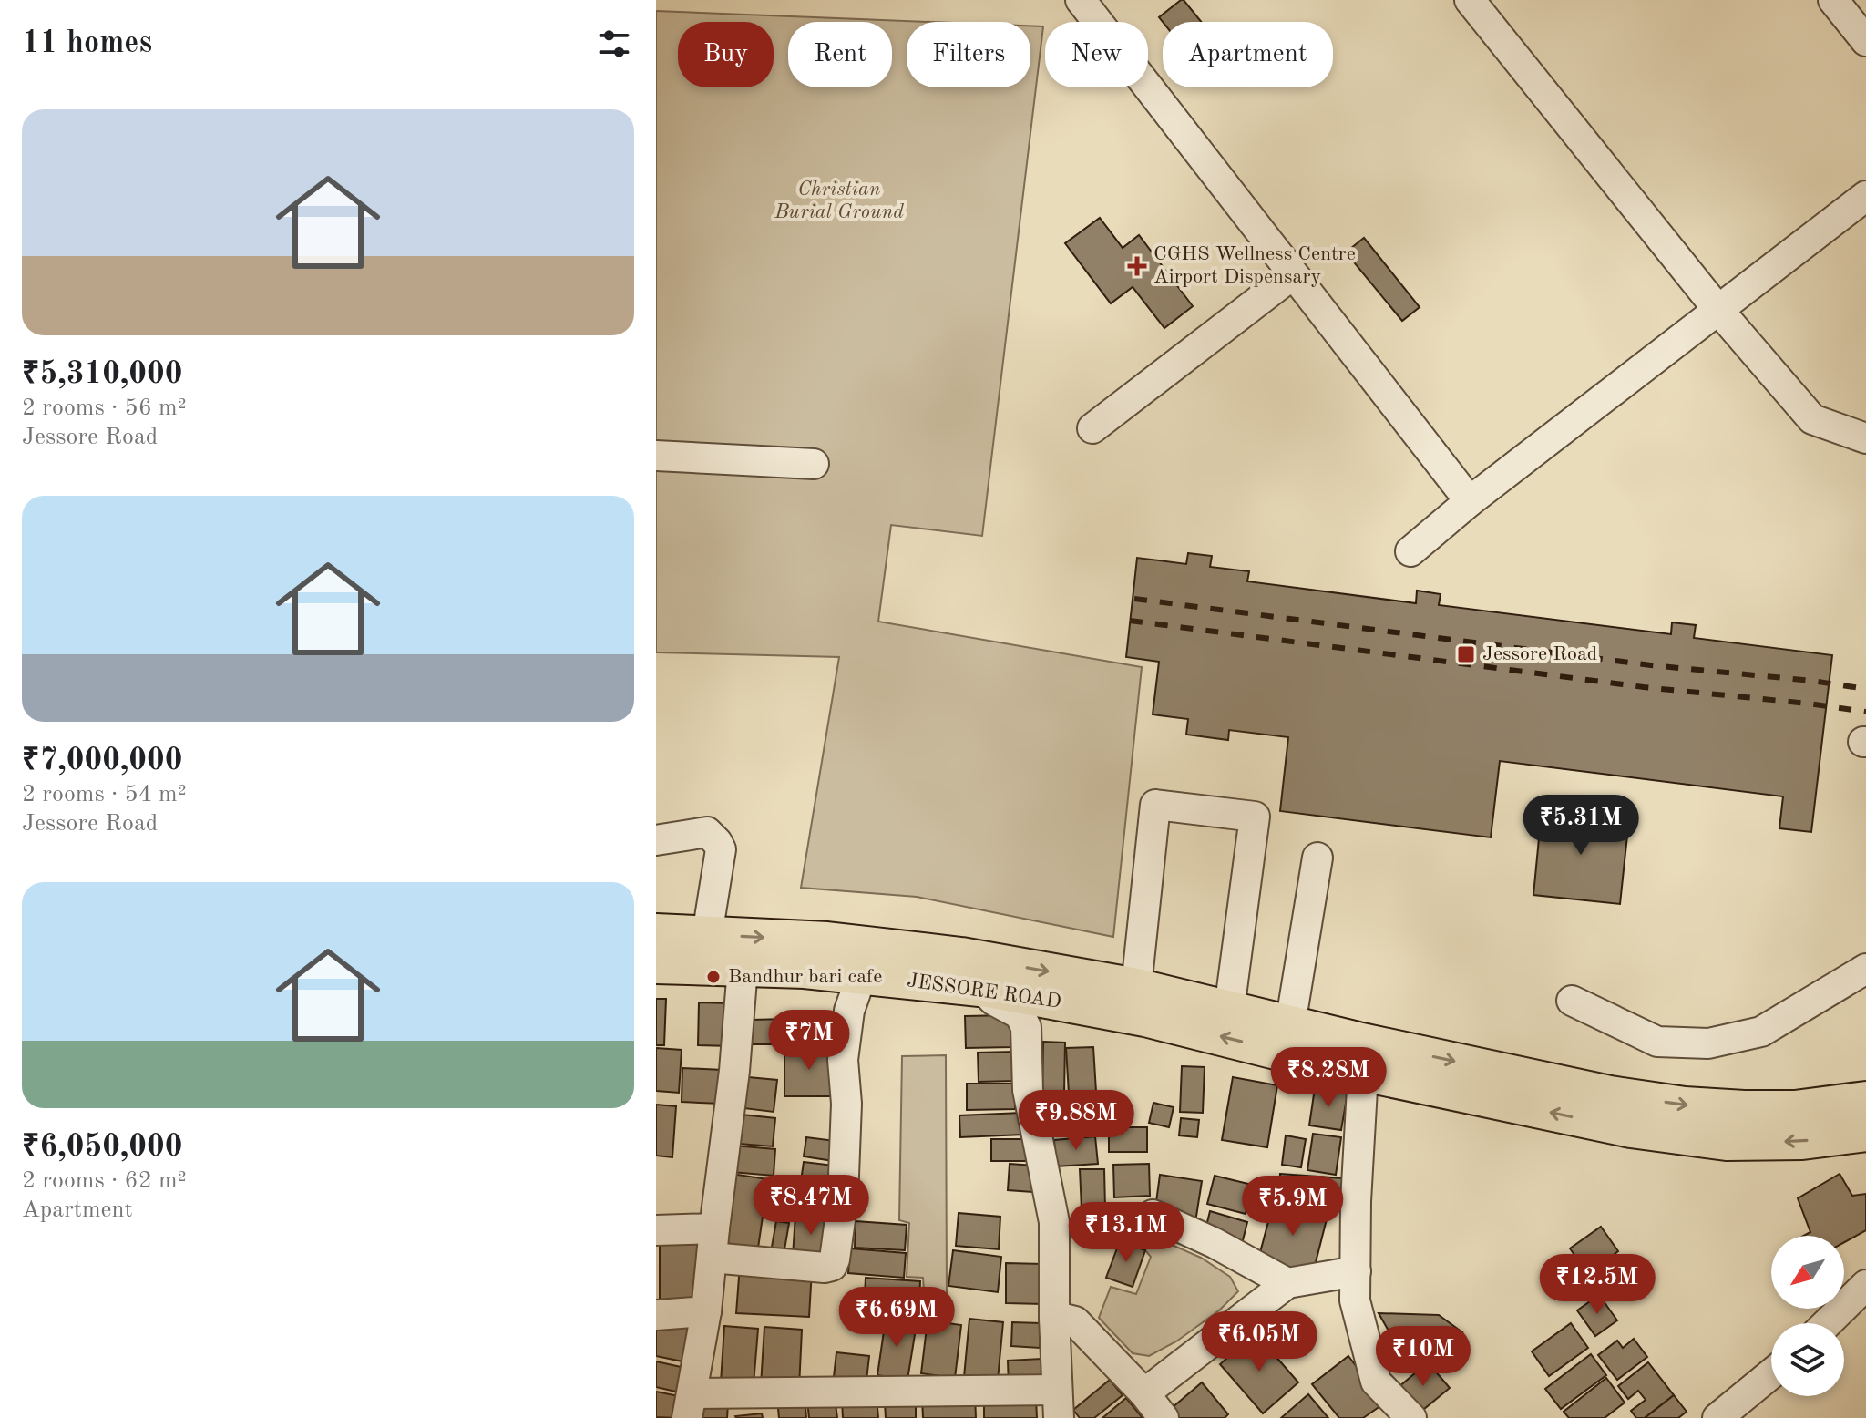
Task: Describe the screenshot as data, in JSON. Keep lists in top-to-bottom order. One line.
{"streets":{"main road":["JESSORE ROAD"]},"parks":["Christian Burial Ground"],"places":{"health":["CGHS Wellness Centre Airport Dispensary"],"transit":["Jessore Road"],"other":["Bandhur bari cafe"]},"north":"bottom left","page":{"heading":"11 homes","chip":["Buy","Rent","Filters","New","Apartment"],"list":[{"name":"₹5,310,000","note":"2 rooms · 56 m² · Jessore Road"},{"name":"₹7,000,000","note":"2 rooms · 54 m² · Jessore Road"},{"name":"₹6,050,000","note":"2 rooms · 62 m² · Apartment"}],"price":["₹5.31M","₹7M","₹8.28M","₹9.88M","₹8.47M","₹5.9M","₹13.1M","₹12.5M","₹6.69M","₹6.05M","₹10M"]}}
